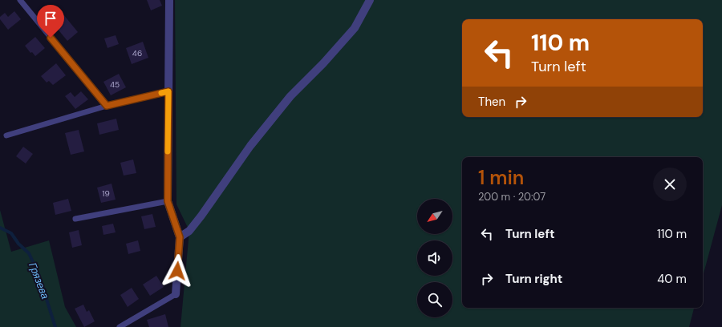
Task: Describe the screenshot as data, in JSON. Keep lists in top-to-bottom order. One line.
{"water":["Грязева"],"house_numbers":["46","45","19"],"north":"bottom left","page":{"turn":["110 m","Turn left"],"then":"Then","heading":["1 min","200 m · 20:07"],"list":[{"name":"Turn left","value":"110 m"},{"name":"Turn right","value":"40 m"}]}}
